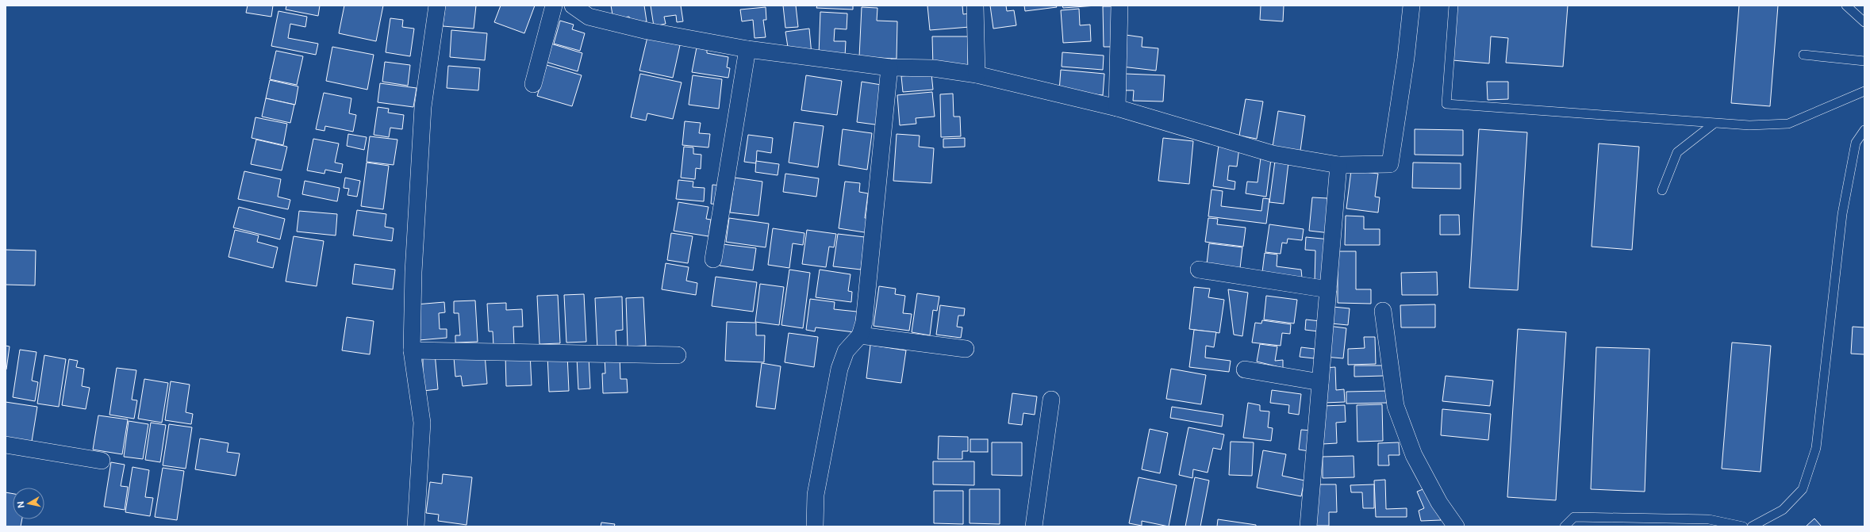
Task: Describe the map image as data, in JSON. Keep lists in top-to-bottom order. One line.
{"north":"left"}
